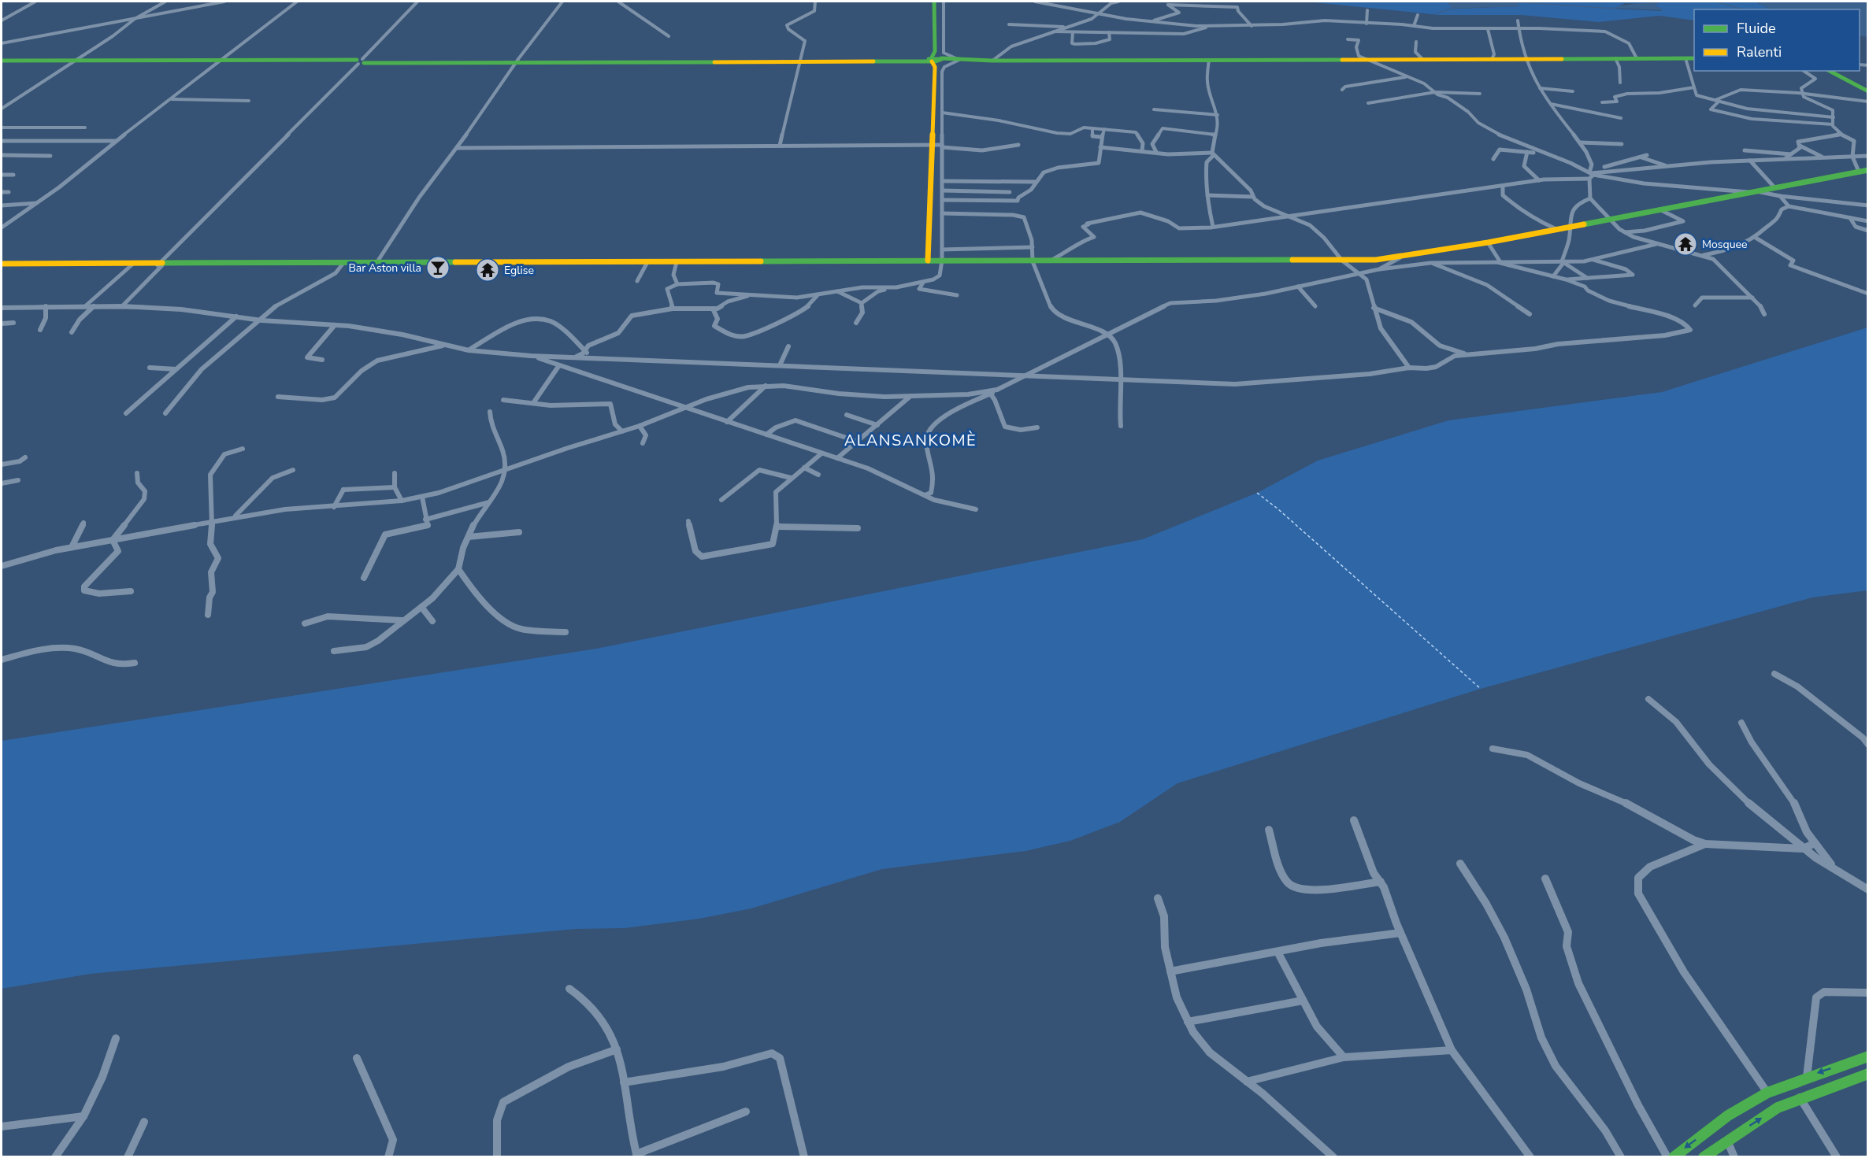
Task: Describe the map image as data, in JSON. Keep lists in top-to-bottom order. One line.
{"districts":["ALANSANKOMÈ"],"places":{"temple":["Mosquee","Eglise"],"bar":["Bar Aston villa"]},"legend":["Fluide","Ralenti"]}
